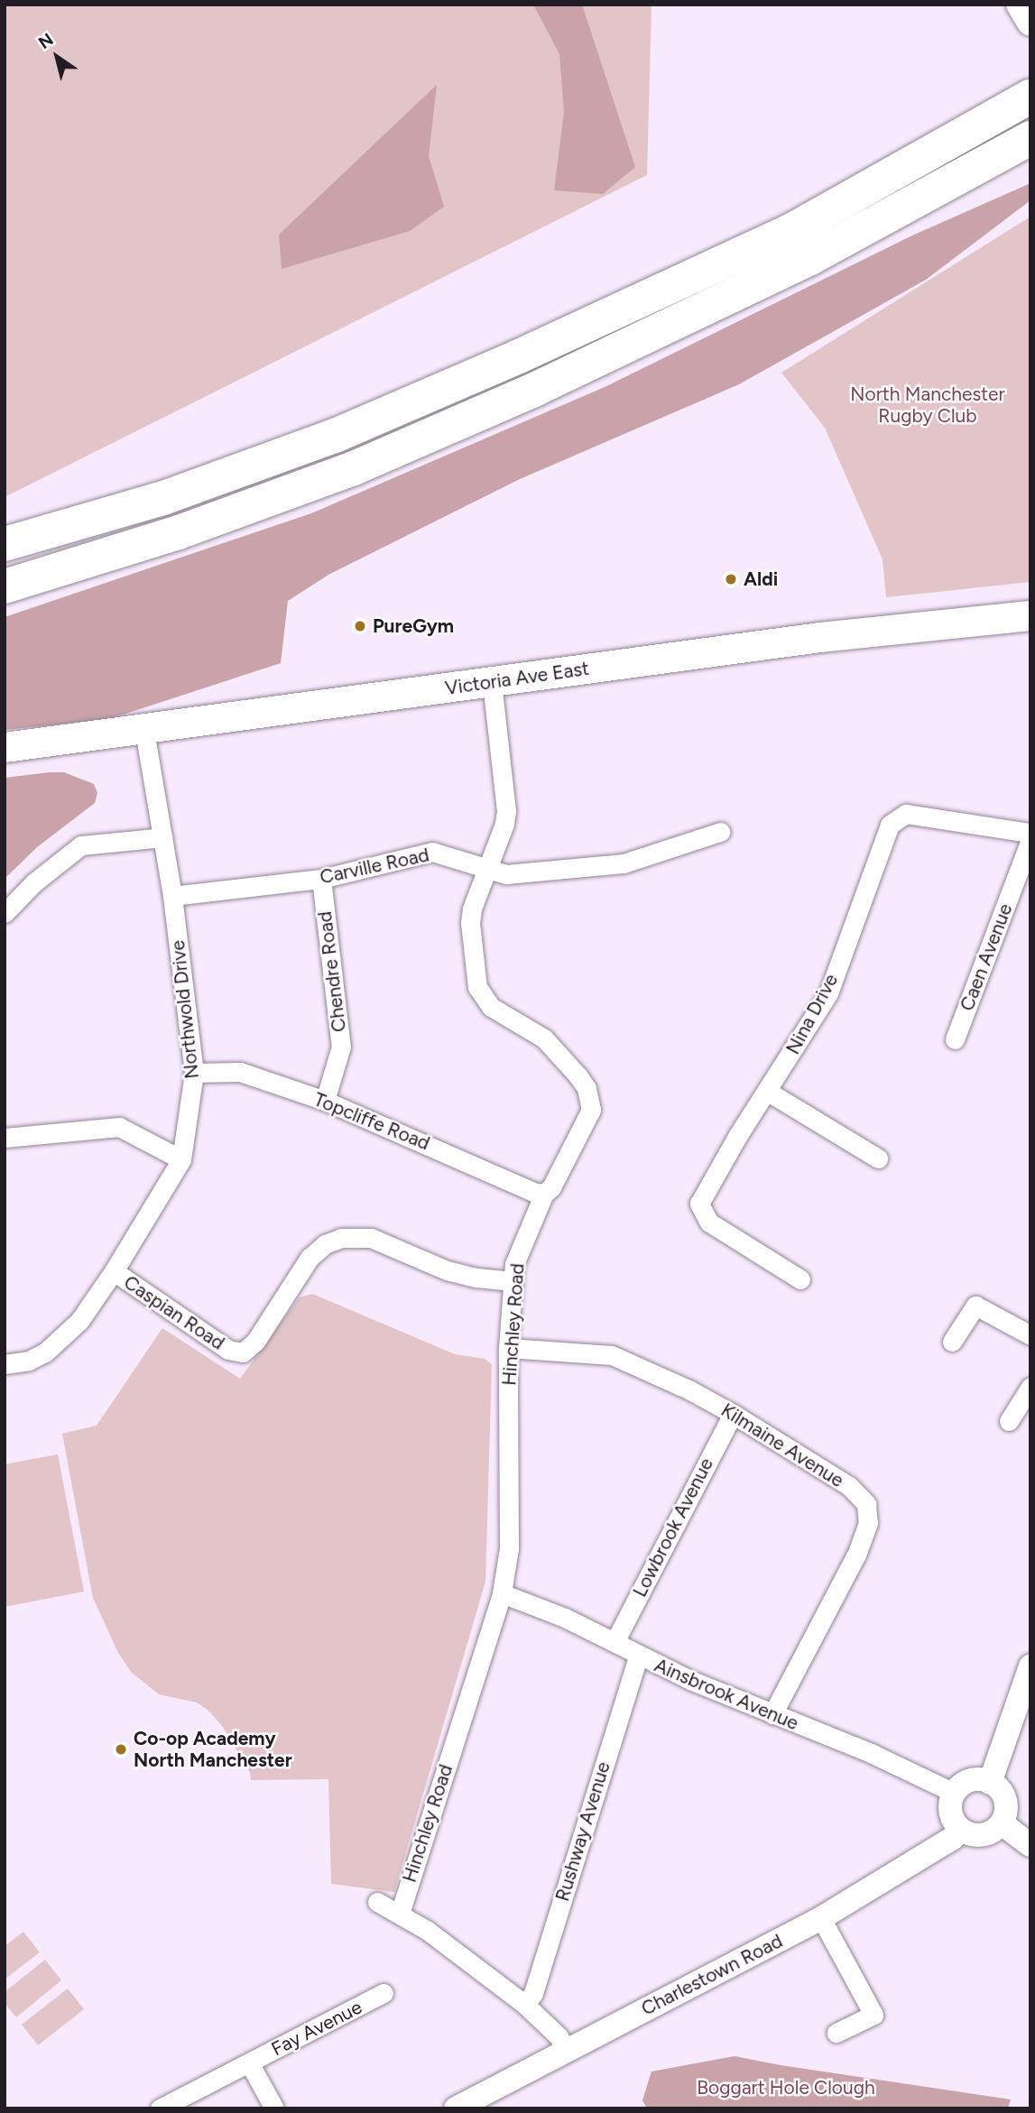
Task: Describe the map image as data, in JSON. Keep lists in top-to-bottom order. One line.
{"streets":{"main road":["Victoria Ave East"],"street":["Carville Road","Caen Avenue","Chendre Road","Northwold Drive","Nina Drive","Topcliffe Road","Caspian Road","Hinchley Road","Kilmaine Avenue","Lowbrook Avenue","Ainsbrook Avenue","Rushway Avenue","Charlestown Road","Fay Avenue"]},"crossings":[["Victoria Ave East","Northwold Drive"],["Victoria Ave East","Hinchley Road"],["Carville Road","Chendre Road"],["Carville Road","Northwold Drive"],["Carville Road","Hinchley Road"],["Chendre Road","Topcliffe Road"],["Northwold Drive","Topcliffe Road"],["Northwold Drive","Caspian Road"],["Topcliffe Road","Hinchley Road"],["Caspian Road","Hinchley Road"],["Hinchley Road","Kilmaine Avenue"],["Hinchley Road","Ainsbrook Avenue"],["Kilmaine Avenue","Lowbrook Avenue"],["Kilmaine Avenue","Ainsbrook Avenue"],["Lowbrook Avenue","Ainsbrook Avenue"],["Ainsbrook Avenue","Rushway Avenue"],["Ainsbrook Avenue","Charlestown Road"]],"parks":["North Manchester Rugby Club","Boggart Hole Clough"],"places":["Aldi","PureGym","Co-op Academy North Manchester"],"north":"top left"}
